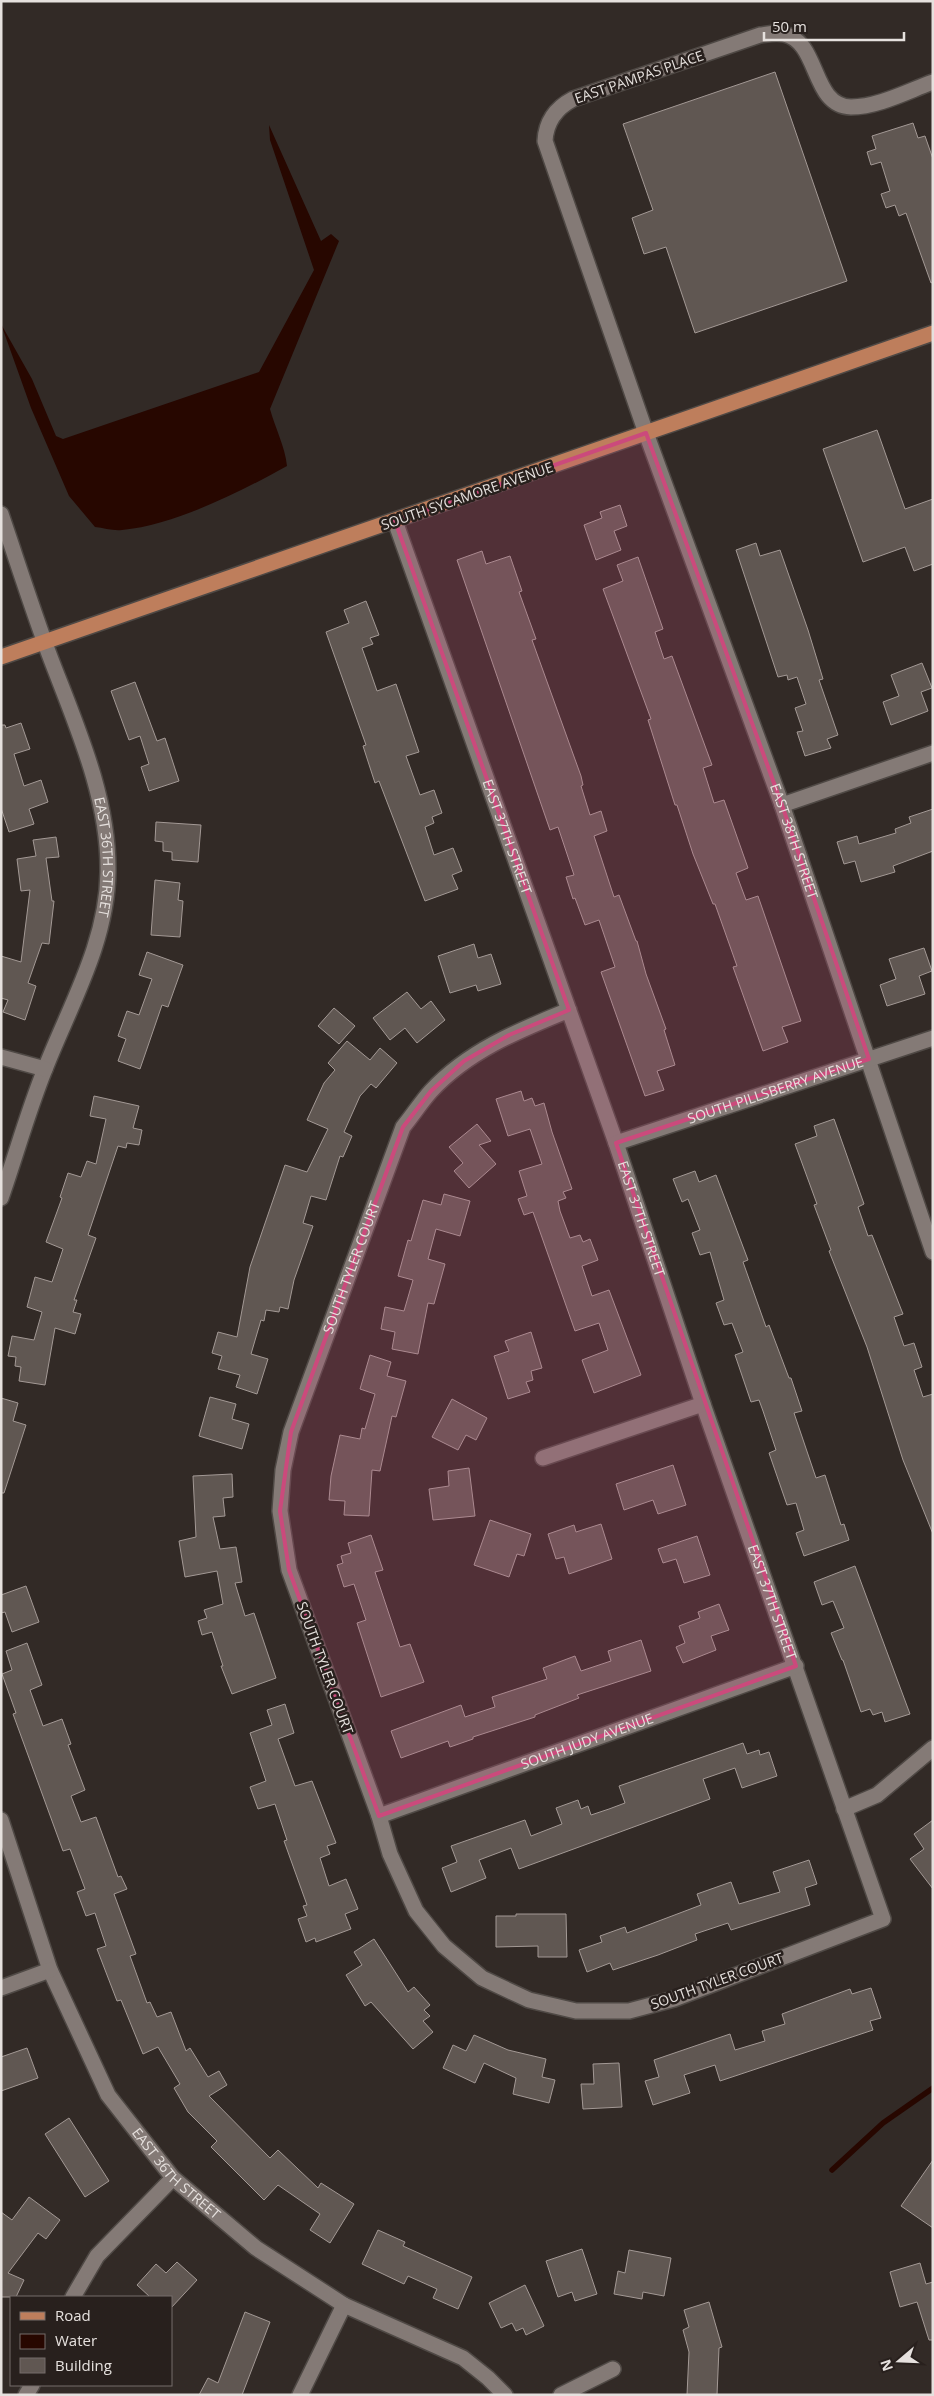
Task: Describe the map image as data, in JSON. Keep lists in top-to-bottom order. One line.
{"streets":{"main road":["SOUTH SYCAMORE AVENUE"],"street":["EAST PAMPAS PLACE","EAST 37TH STREET","EAST 38TH STREET","EAST 36TH STREET","SOUTH PILLSBERRY AVENUE","SOUTH TYLER COURT","SOUTH JUDY AVENUE"]},"crossings":[["EAST PAMPAS PLACE","SOUTH SYCAMORE AVENUE"],["EAST PAMPAS PLACE","EAST 38TH STREET"],["SOUTH SYCAMORE AVENUE","EAST 37TH STREET"],["SOUTH SYCAMORE AVENUE","EAST 38TH STREET"],["SOUTH SYCAMORE AVENUE","EAST 36TH STREET"],["EAST 37TH STREET","SOUTH PILLSBERRY AVENUE"],["EAST 37TH STREET","SOUTH TYLER COURT"],["EAST 37TH STREET","SOUTH JUDY AVENUE"],["EAST 38TH STREET","SOUTH PILLSBERRY AVENUE"],["SOUTH TYLER COURT","SOUTH JUDY AVENUE"]],"legend":["Road","Water","Building"],"scale_bar":"50 m","north":"left"}
